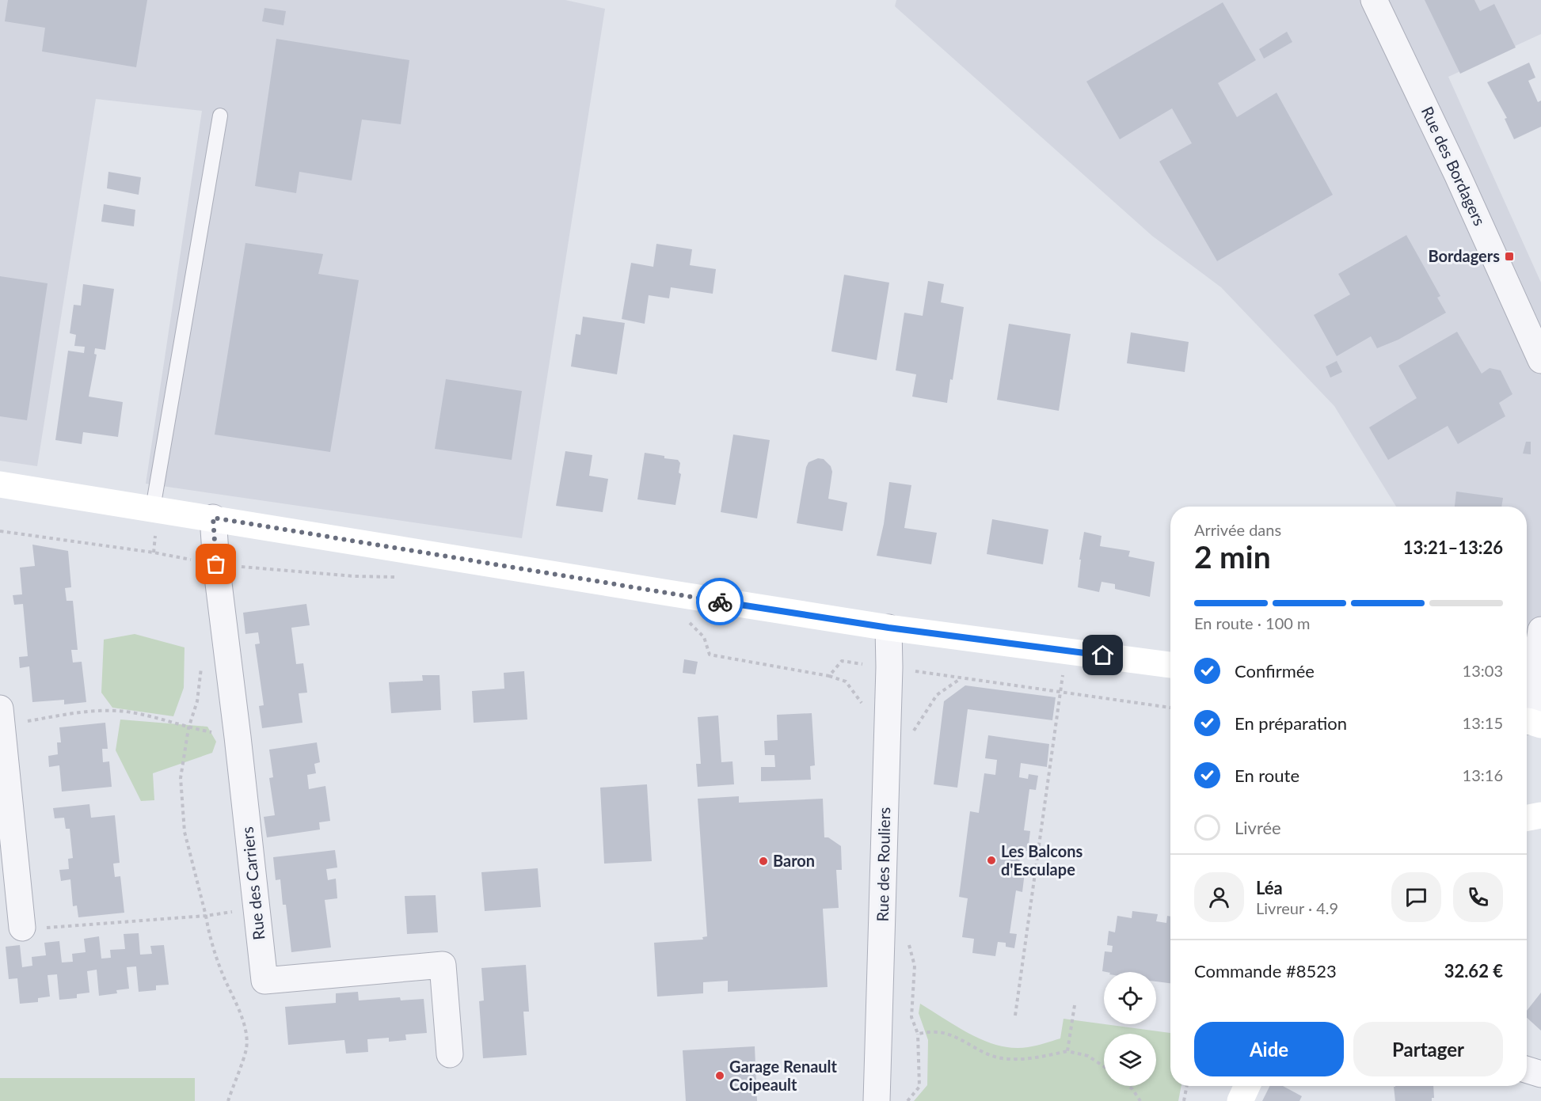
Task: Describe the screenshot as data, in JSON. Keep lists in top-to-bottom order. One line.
{"streets":{"street":["Rue des Bordagers","Rue des Rouliers","Rue des Carriers"]},"places":{"transit":["Bordagers"],"other":["Les Balcons d'Esculape","Baron","Garage Renault Coipeault"]},"page":{"heading":["2 min","Arrivée dans","13:21–13:26"],"panel":["Léa","Livreur · 4.9","Commande #8523","32.62 €"],"bar":"En route · 100 m","list":[["Confirmée","13:03"],["En préparation","13:15"],["En route","13:16"],"Livrée"],"buttons":["Aide","Partager"]}}
